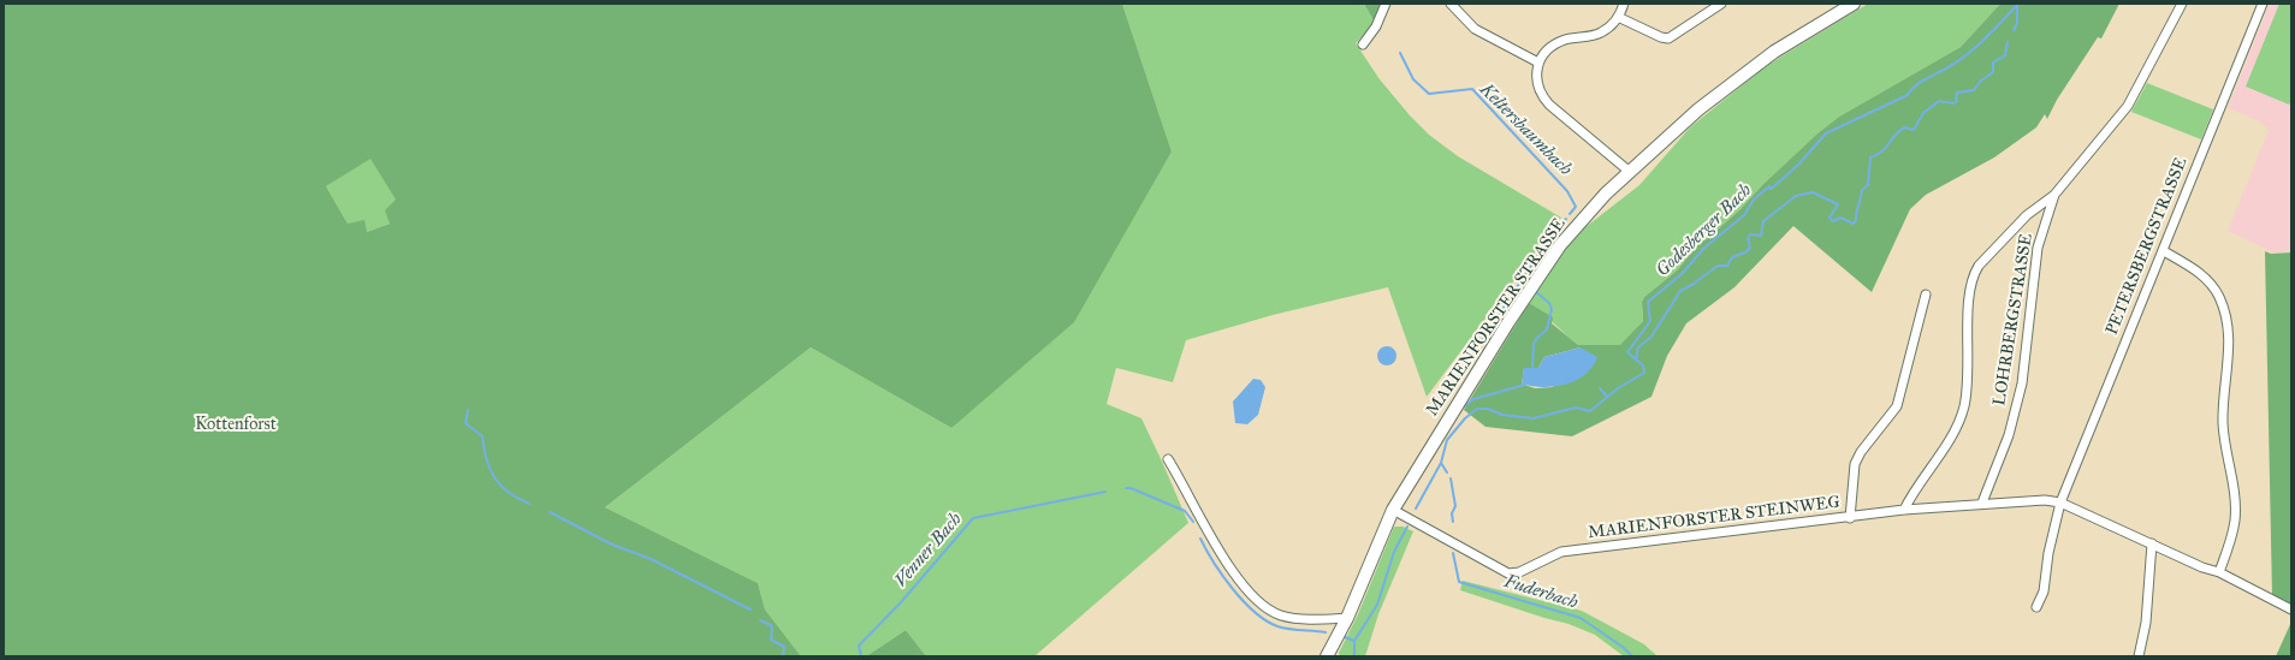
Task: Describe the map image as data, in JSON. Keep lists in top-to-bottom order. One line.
{"streets":{"main road":["MARIENFORSTER STRASSE"],"street":["PETERSBERGSTRASSE","LOHRBERGSTRASSE","MARIENFORSTER STEINWEG"]},"crossings":[["PETERSBERGSTRASSE","MARIENFORSTER STEINWEG"],["MARIENFORSTER STRASSE","MARIENFORSTER STEINWEG"],["LOHRBERGSTRASSE","MARIENFORSTER STEINWEG"]],"water":["Keltersbaumbach","Godesberger Bach","Venner Bach","Fuderbach"],"parks":["Kottenforst"]}
